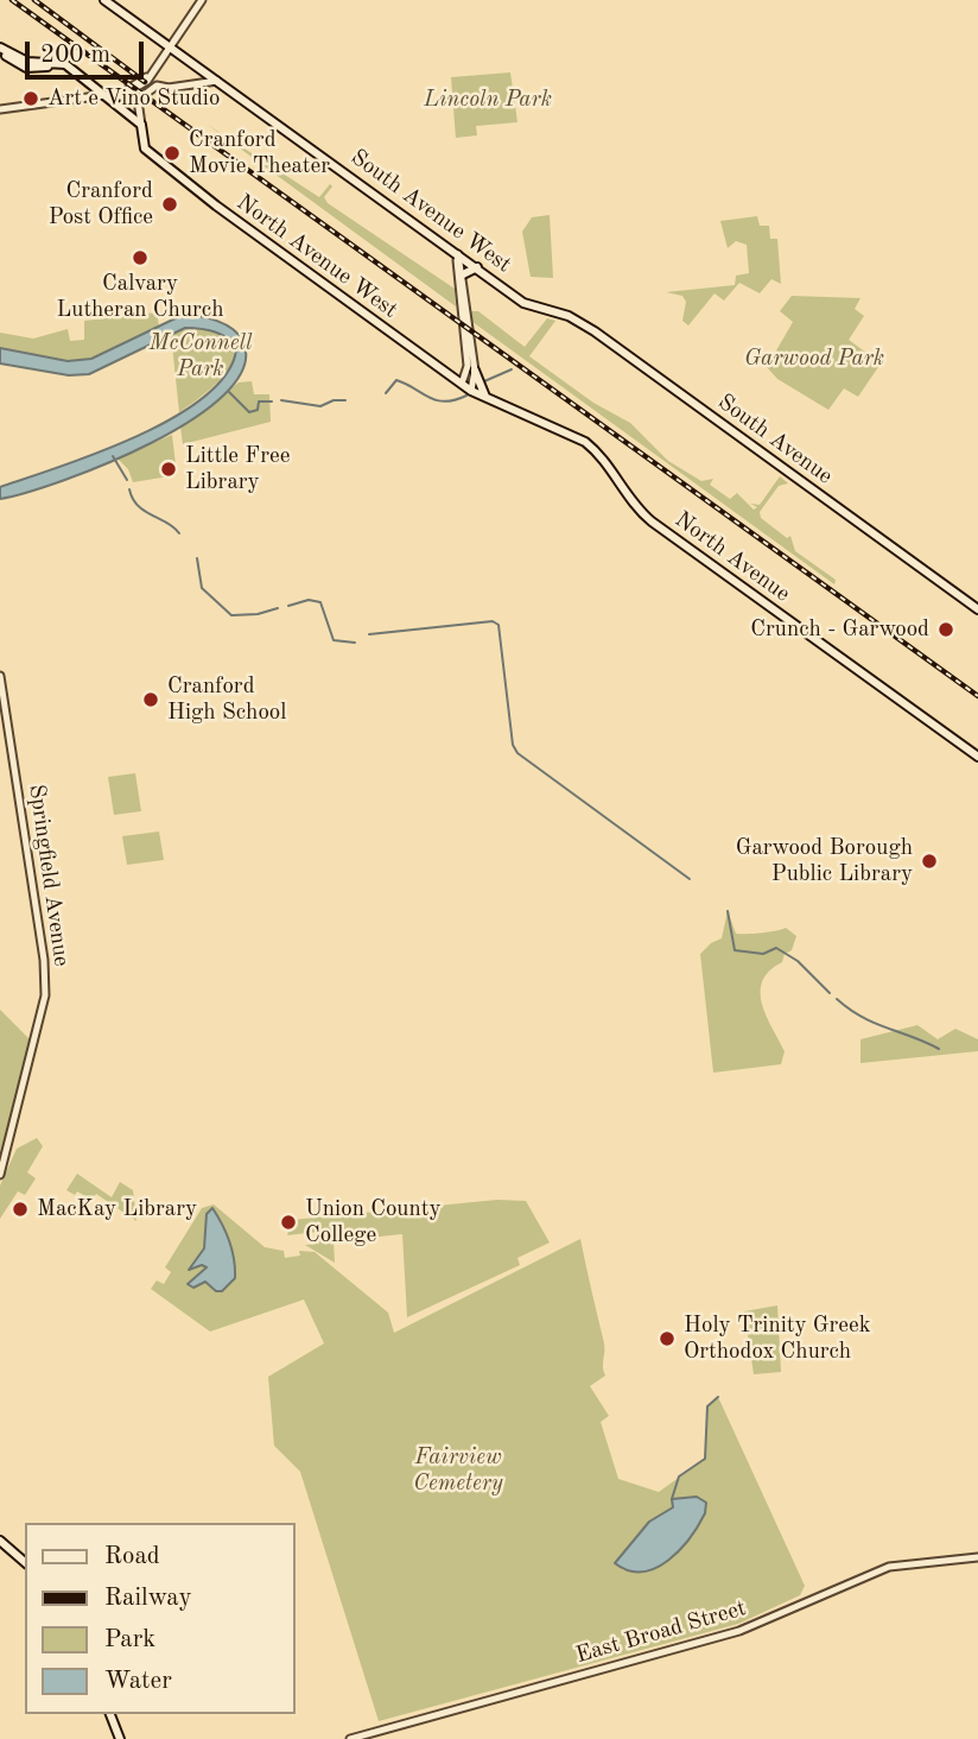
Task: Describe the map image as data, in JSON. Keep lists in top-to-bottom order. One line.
{"streets":{"main road":["South Avenue West","North Avenue West","South Avenue","North Avenue"],"street":["Springfield Avenue","East Broad Street"]},"crossings":[["South Avenue West","South Avenue"],["North Avenue West","North Avenue"]],"parks":["Lincoln Park","McConnell Park","Garwood Park","Fairview Cemetery"],"places":["Art e Vino Studio","Cranford Movie Theater","Cranford Post Office","Calvary Lutheran Church","Little Free Library","Crunch - Garwood","Cranford High School","Garwood Borough Public Library","MacKay Library","Union County College","Holy Trinity Greek Orthodox Church"],"legend":["Road","Railway","Park","Water"],"scale_bar":"200 m"}
